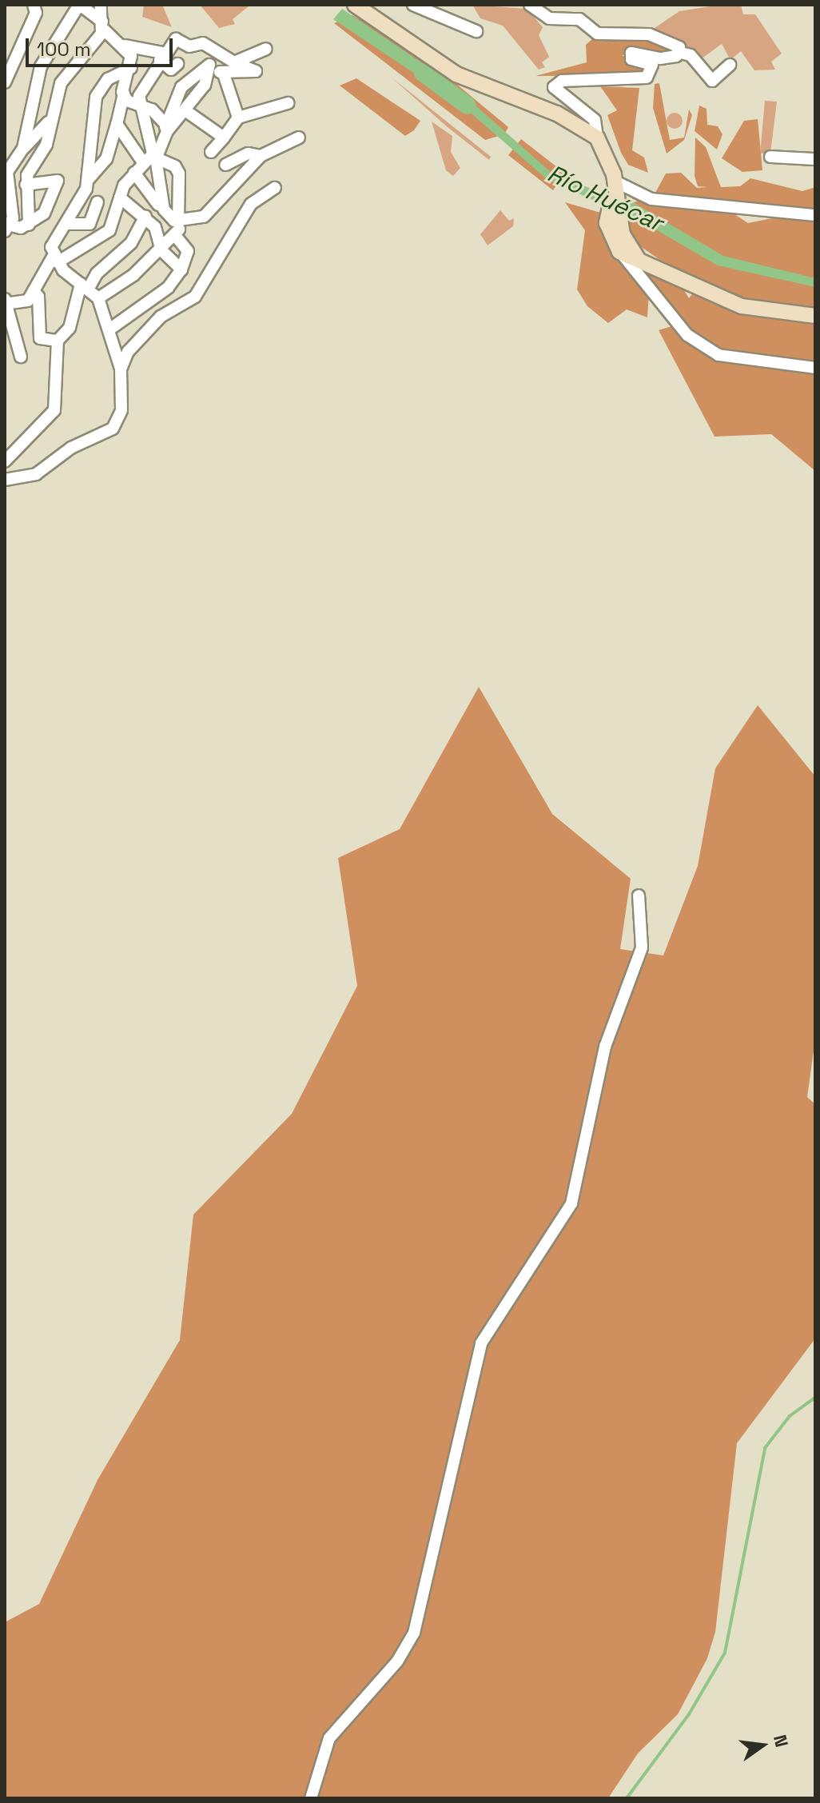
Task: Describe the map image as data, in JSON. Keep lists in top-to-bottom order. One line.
{"water":["Río Huécar"],"scale_bar":"100 m","north":"right"}
